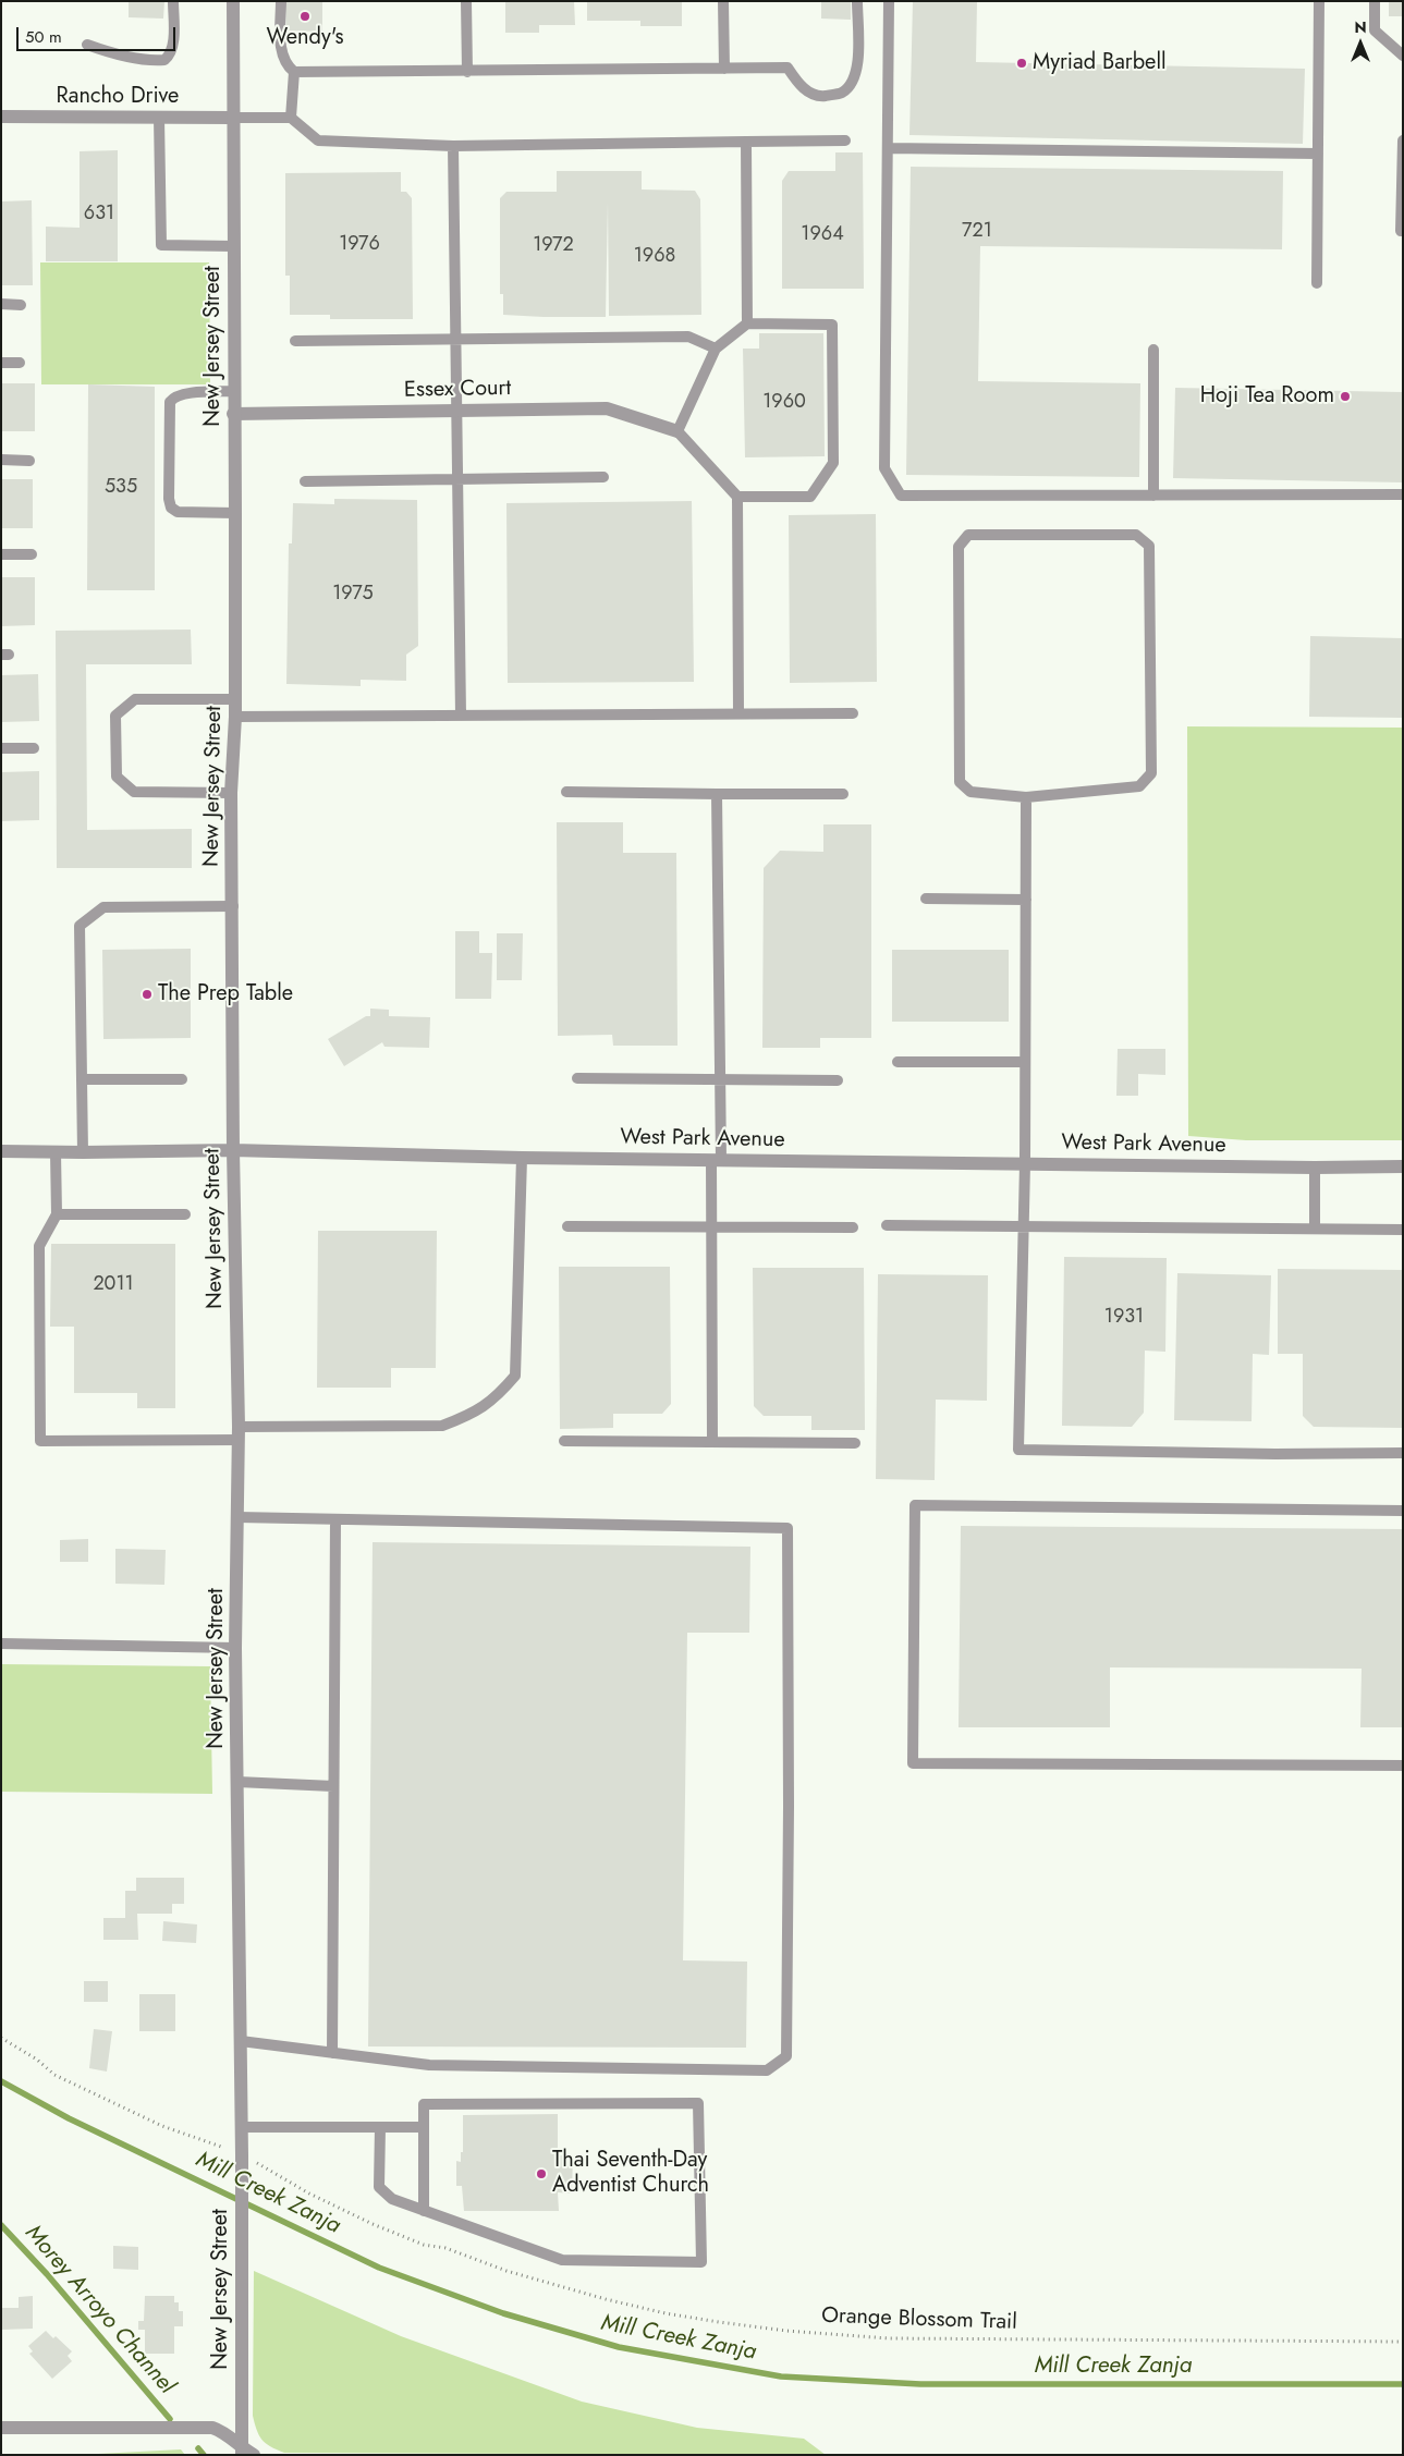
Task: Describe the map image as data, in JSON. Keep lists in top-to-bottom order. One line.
{"streets":{"street":["Rancho Drive","New Jersey Street","Essex Court","West Park Avenue"],"path":["Orange Blossom Trail"]},"crossings":[["Rancho Drive","New Jersey Street"],["New Jersey Street","Essex Court"],["New Jersey Street","West Park Avenue"]],"water":["Mill Creek Zanja","Morey Arroyo Channel"],"places":["Wendy's","Myriad Barbell","Hoji Tea Room","The Prep Table","Thai Seventh-Day Adventist Church"],"house_numbers":["631","721","1964","1976","1972","1968","1960","535","1975","2011","1931"],"scale_bar":"50 m","north":"top"}
